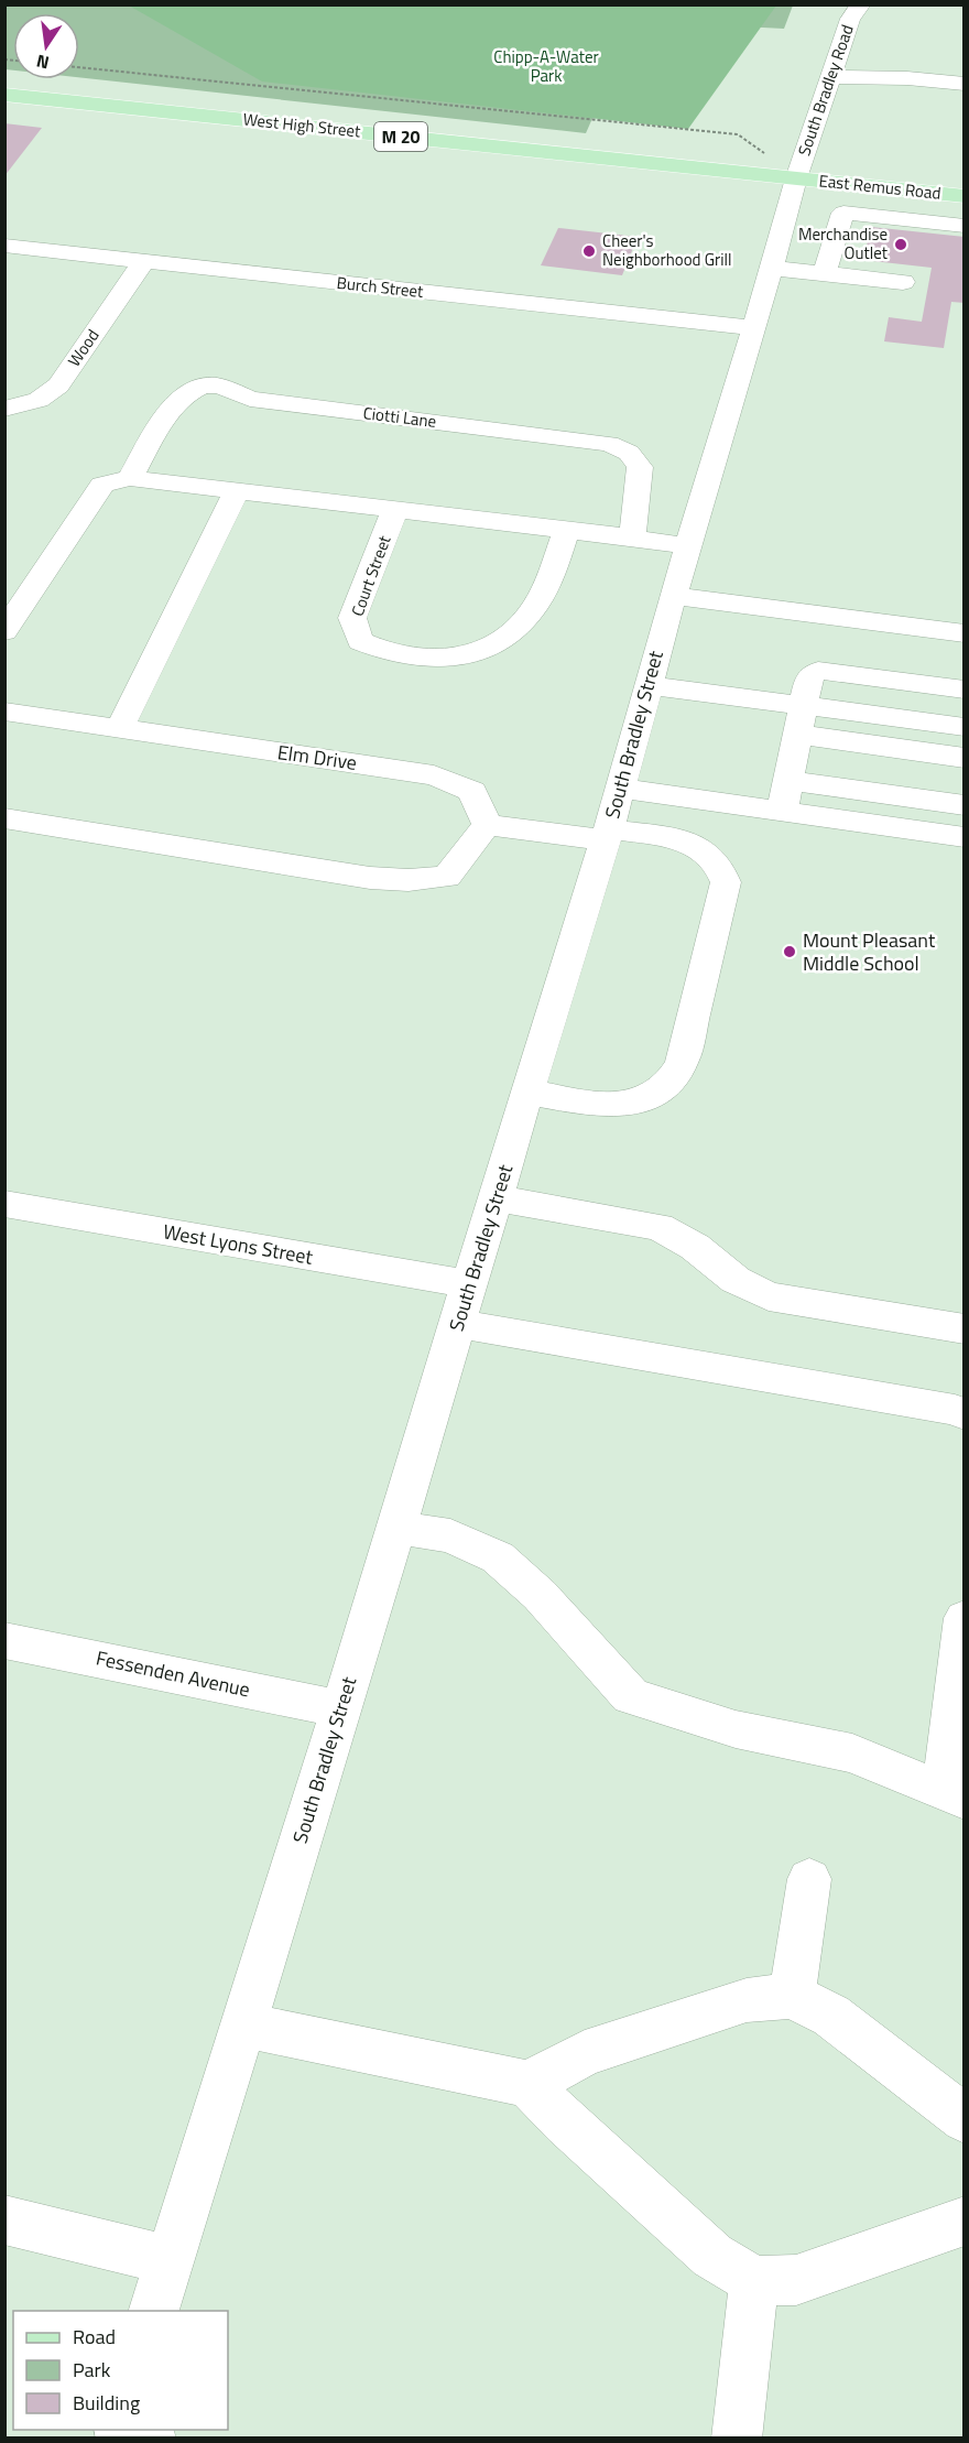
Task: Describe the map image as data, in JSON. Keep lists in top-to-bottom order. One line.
{"streets":{"main road":["West High Street","M 20","East Remus Road"],"street":["South Bradley Road","Burch Street","Wood","Ciotti Lane","Court Street","South Bradley Street","Elm Drive","West Lyons Street","Fessenden Avenue"]},"crossings":[["South Bradley Road","West High Street"],["South Bradley Road","East Remus Road"],["South Bradley Road","South Bradley Street"],["West High Street","East Remus Road"],["West High Street","South Bradley Street"],["East Remus Road","South Bradley Street"],["Burch Street","Wood"],["Burch Street","South Bradley Street"],["South Bradley Street","West Lyons Street"],["South Bradley Street","Fessenden Avenue"]],"parks":["Chipp-A-Water Park"],"places":["Merchandise Outlet","Cheer's Neighborhood Grill","Mount Pleasant Middle School"],"legend":["Road","Park","Building"],"north":"bottom"}
